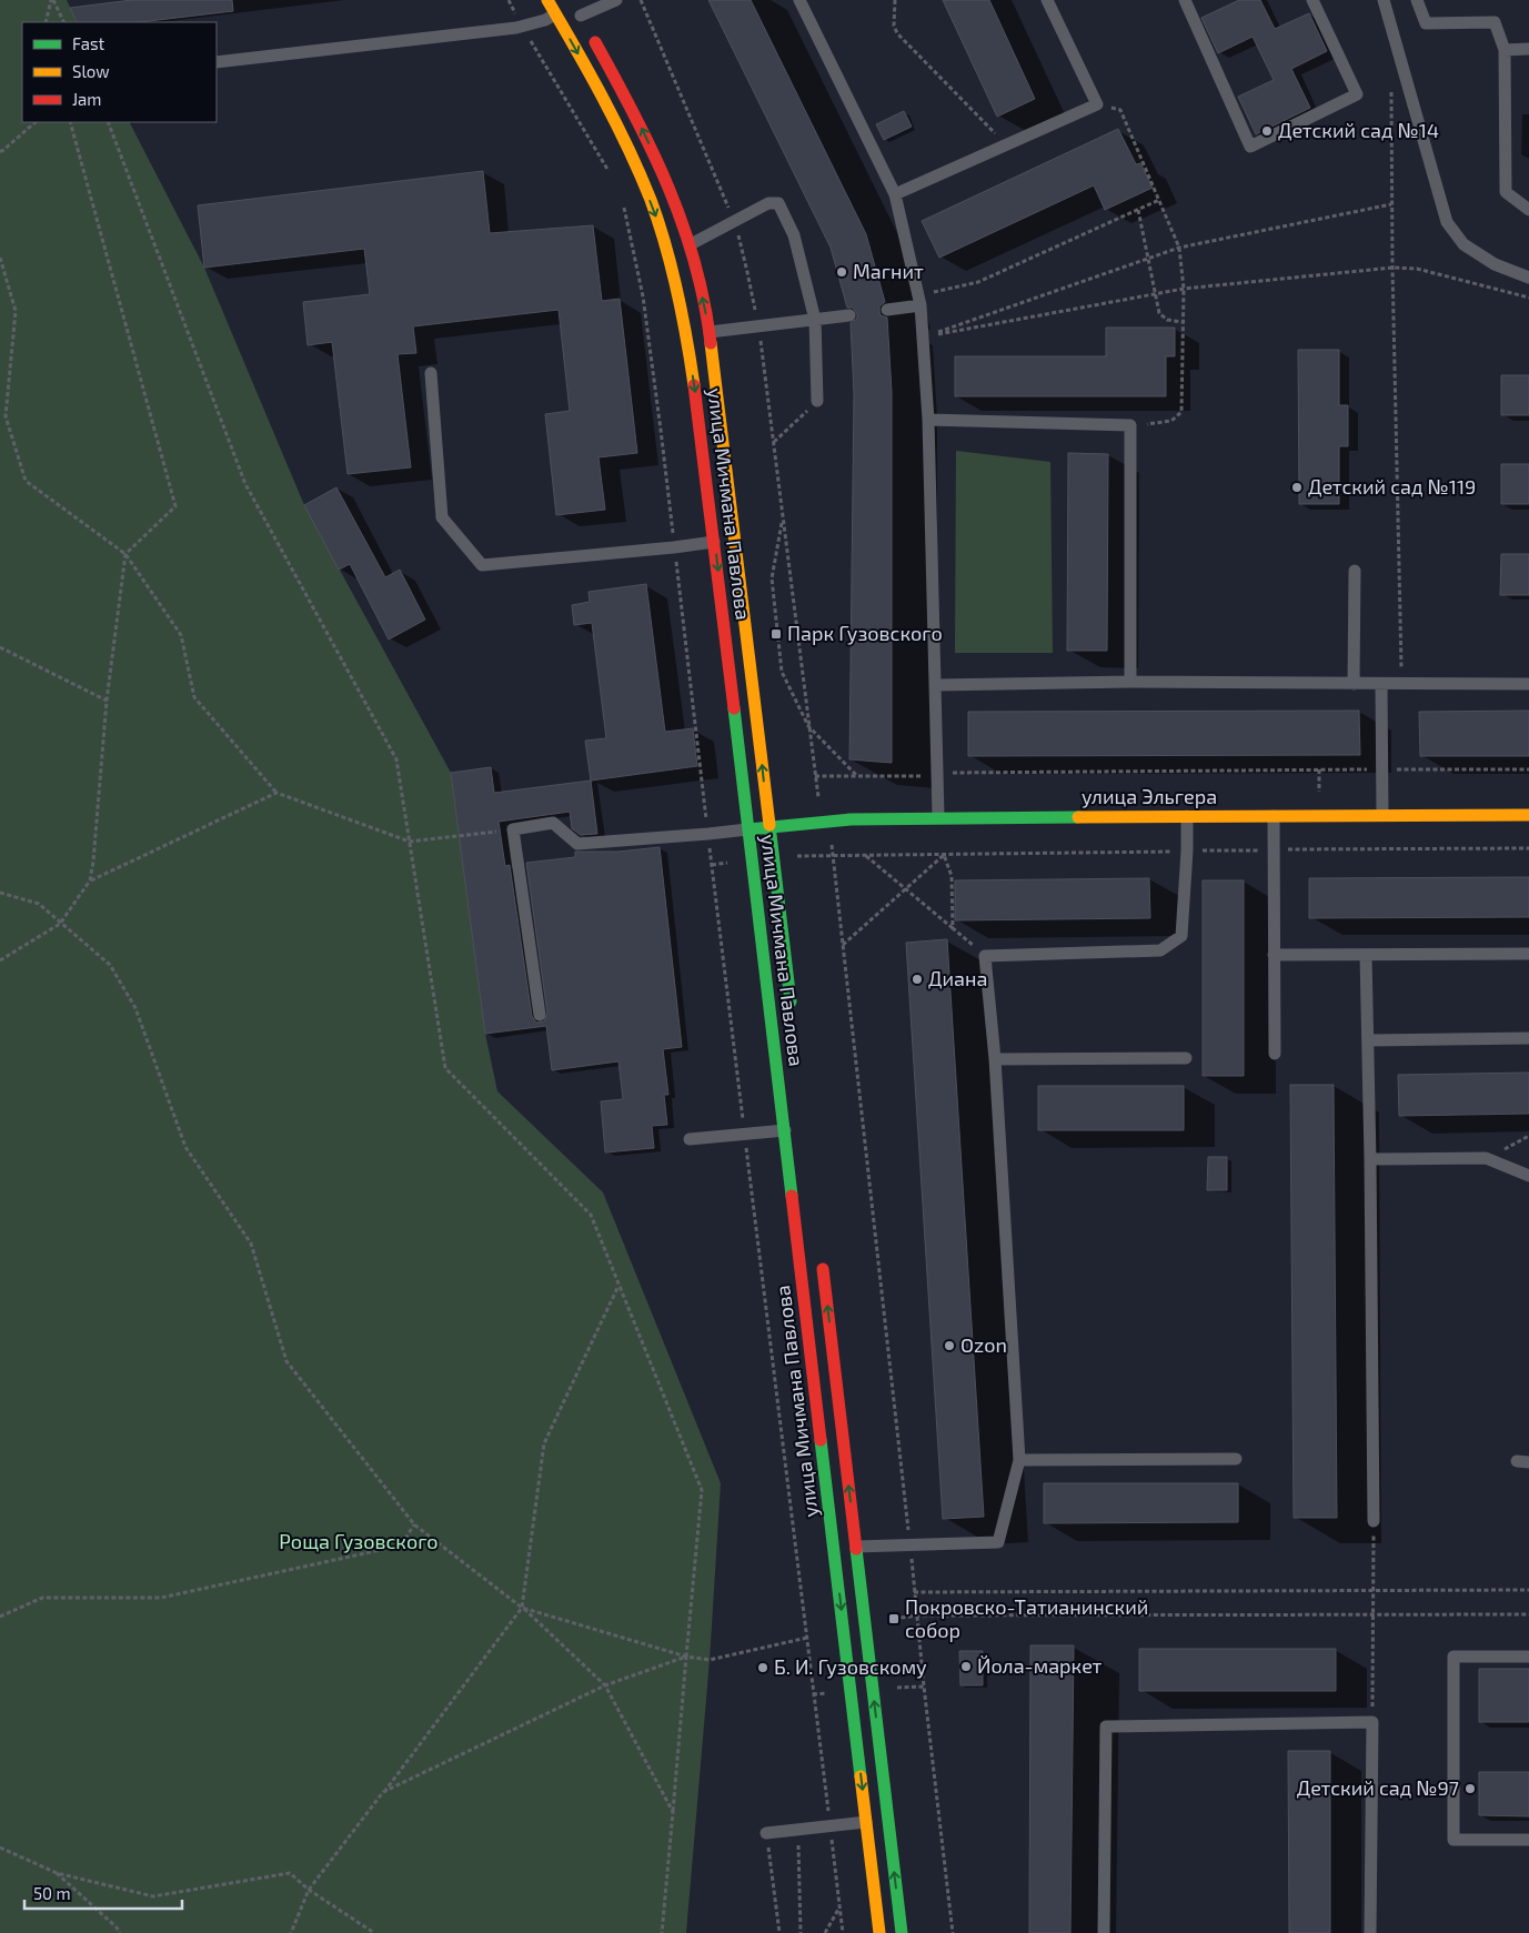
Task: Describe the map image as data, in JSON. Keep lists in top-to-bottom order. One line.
{"streets":{"main road":["улица Мичмана Павлова","улица Эльгера"]},"crossings":[["улица Мичмана Павлова","улица Эльгера"]],"parks":["Роща Гузовского"],"places":{"other":["Детский сад №14","Магнит","Детский сад №119","Диана","Ozon","Йола-маркет","Б. И. Гузовскому","Детский сад №97"],"transit":["Парк Гузовского","Покровско-Татианинский собор"]},"legend":["Fast","Slow","Jam"],"scale_bar":"50 m"}
